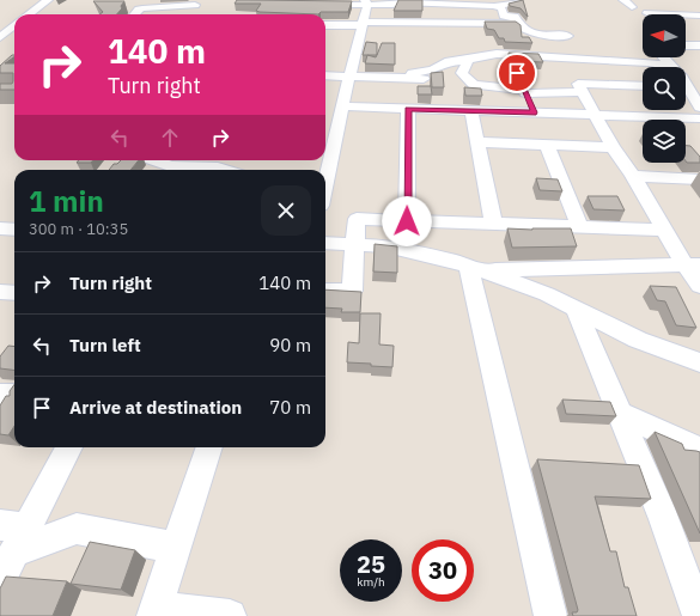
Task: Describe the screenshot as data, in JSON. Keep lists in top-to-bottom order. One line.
{"north":"left","page":{"turn":["140 m","Turn right"],"heading":["1 min","300 m · 10:35"],"list":[{"name":"Turn right","value":"140 m"},{"name":"Turn left","value":"90 m"},{"name":"Arrive at destination","value":"70 m"}],"speed":"25 km/h","limit":"30"}}
